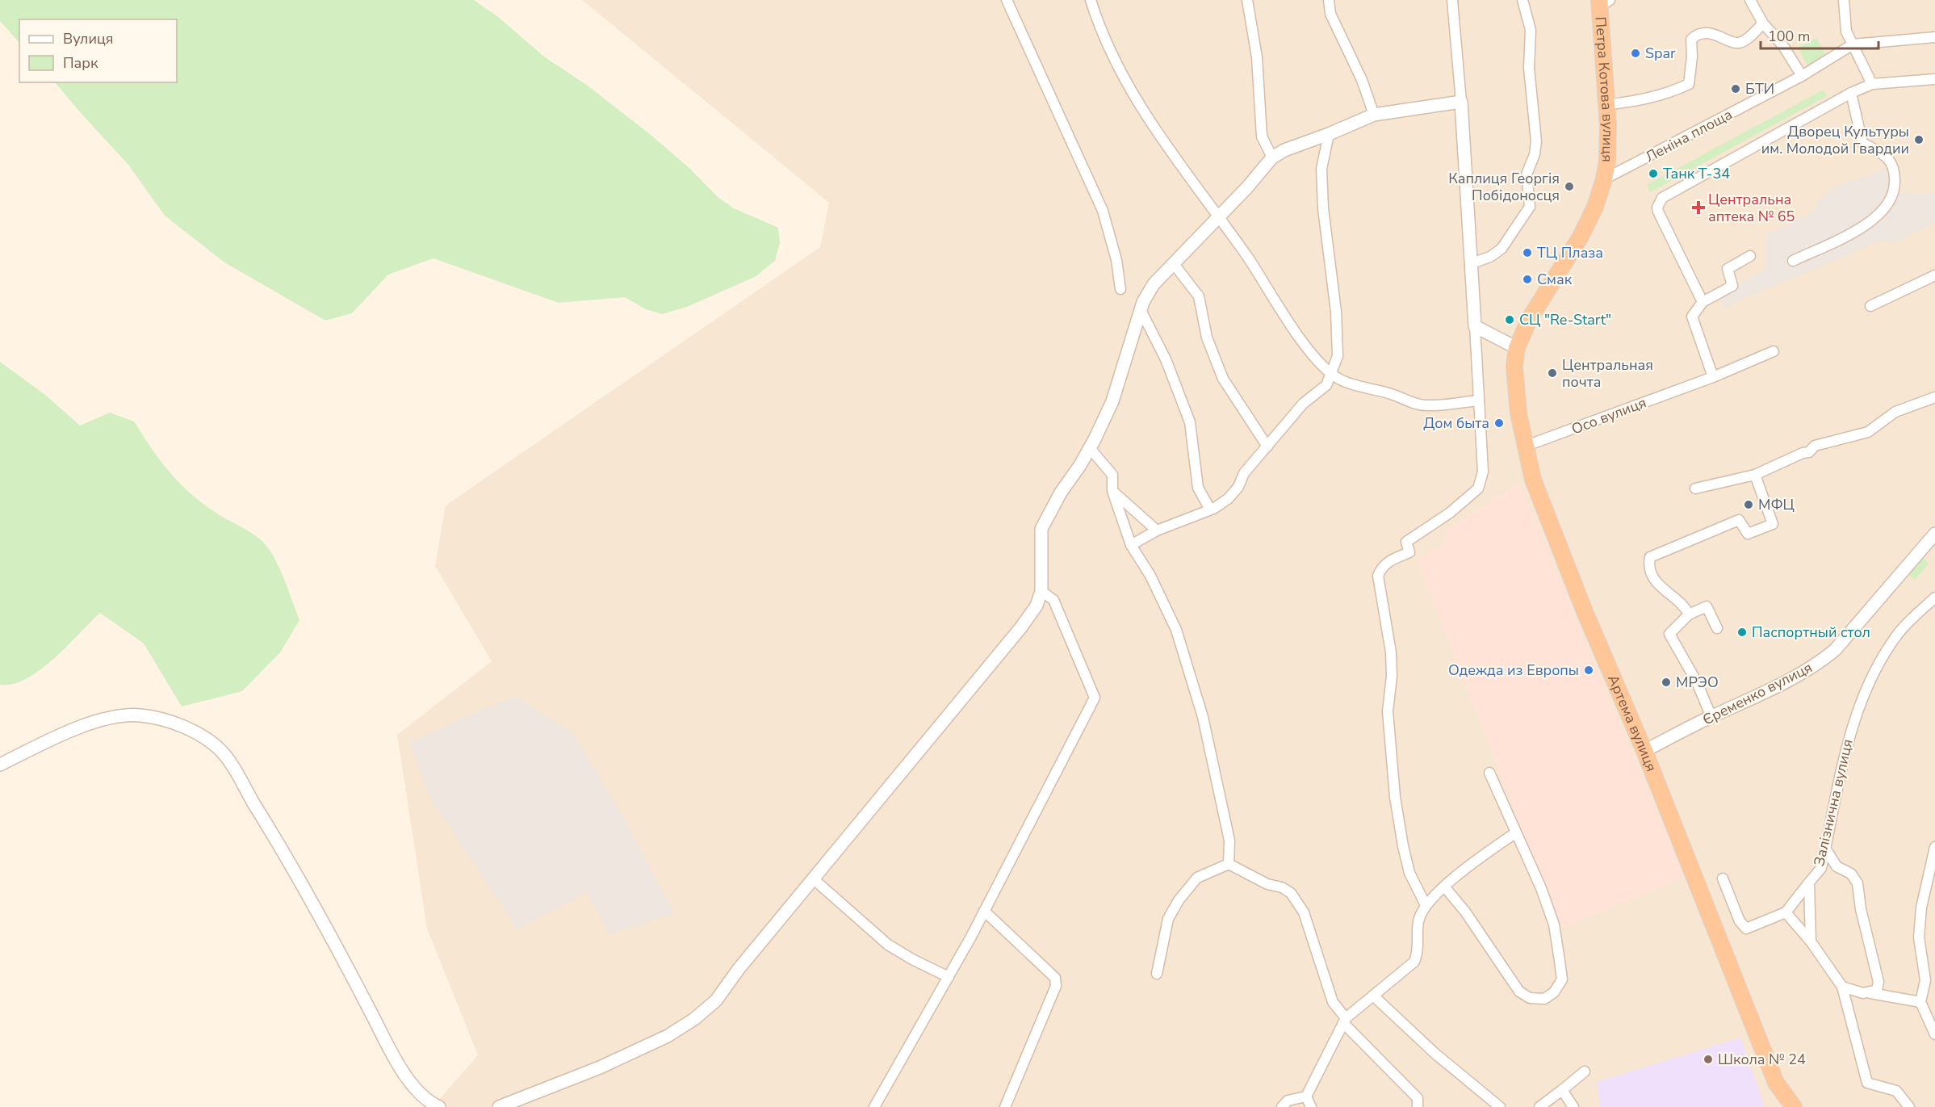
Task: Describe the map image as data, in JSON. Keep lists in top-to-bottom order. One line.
{"streets":{"highway":["Петра Котова вулиця","Артема вулиця"],"street":["Леніна площа","Осо вулиця","Єременко вулиця","Залізнична вулиця"]},"crossings":[["Петра Котова вулиця","Леніна площа"],["Петра Котова вулиця","Артема вулиця"],["Осо вулиця","Артема вулиця"],["Єременко вулиця","Артема вулиця"]],"places":{"other":["Spar","БТИ","Дворец Культуры им. Молодой Гвардии","Танк Т-34","Каплиця Георгія Побідоносця","ТЦ Плаза","Смак","СЦ \"Re-Start\"","Центральная почта","Дом быта","МФЦ","Паспортный стол","Одежда из Европы","МРЭО","Школа № 24"],"health":["Центральна аптека № 65"]},"legend":["Вулиця","Парк"],"scale_bar":"100 m"}
